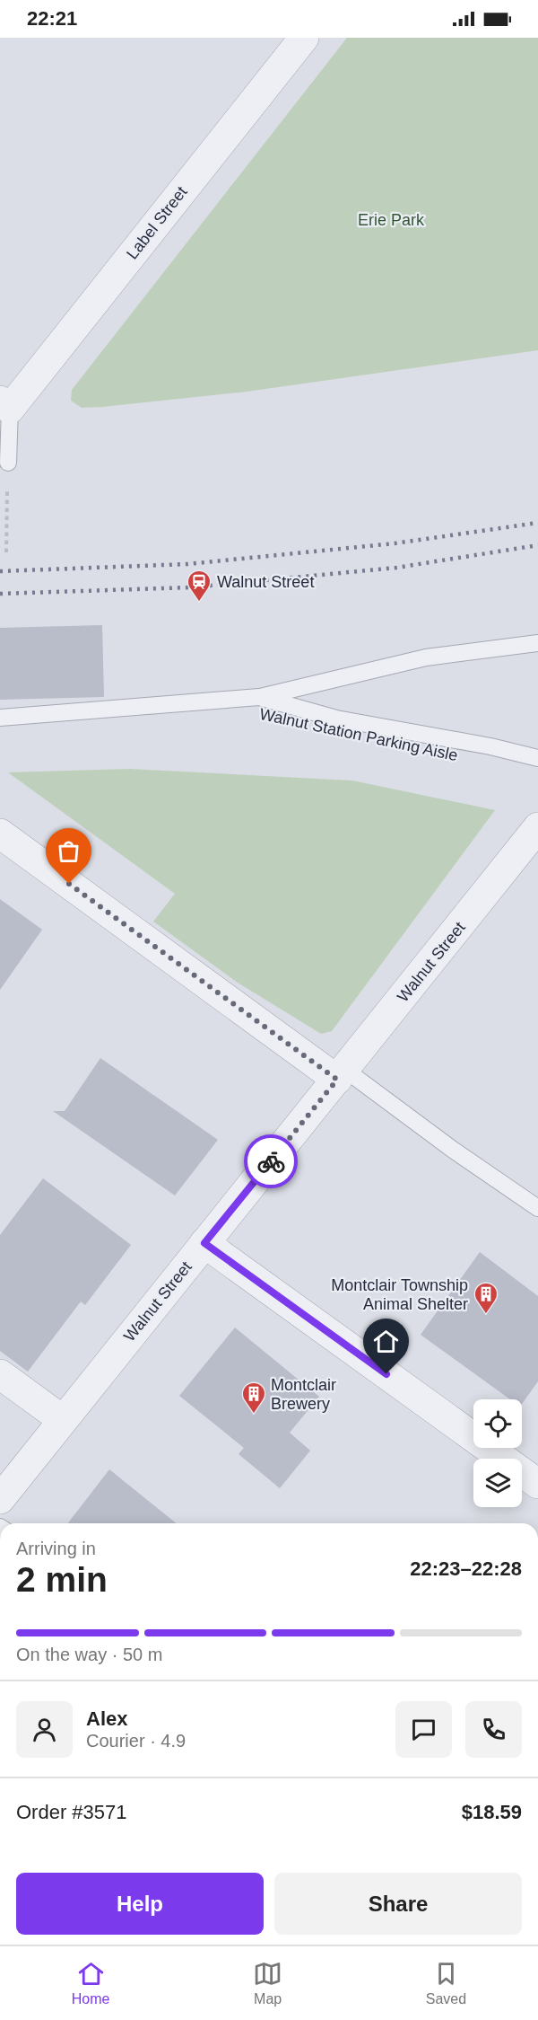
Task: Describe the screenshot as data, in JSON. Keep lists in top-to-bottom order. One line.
{"streets":{"street":["Label Street","Walnut Street"]},"parks":["Erie Park"],"places":{"station":["Walnut Street"],"building":["Montclair Township Animal Shelter","Montclair Brewery"]},"page":{"status":"22:21","heading":["2 min","Arriving in","22:23–22:28"],"panel":["Alex","Courier · 4.9","Order #3571","$18.59"],"bar":"On the way · 50 m","buttons":["Help","Share"],"tabs":["Home","Map","Saved"]}}
